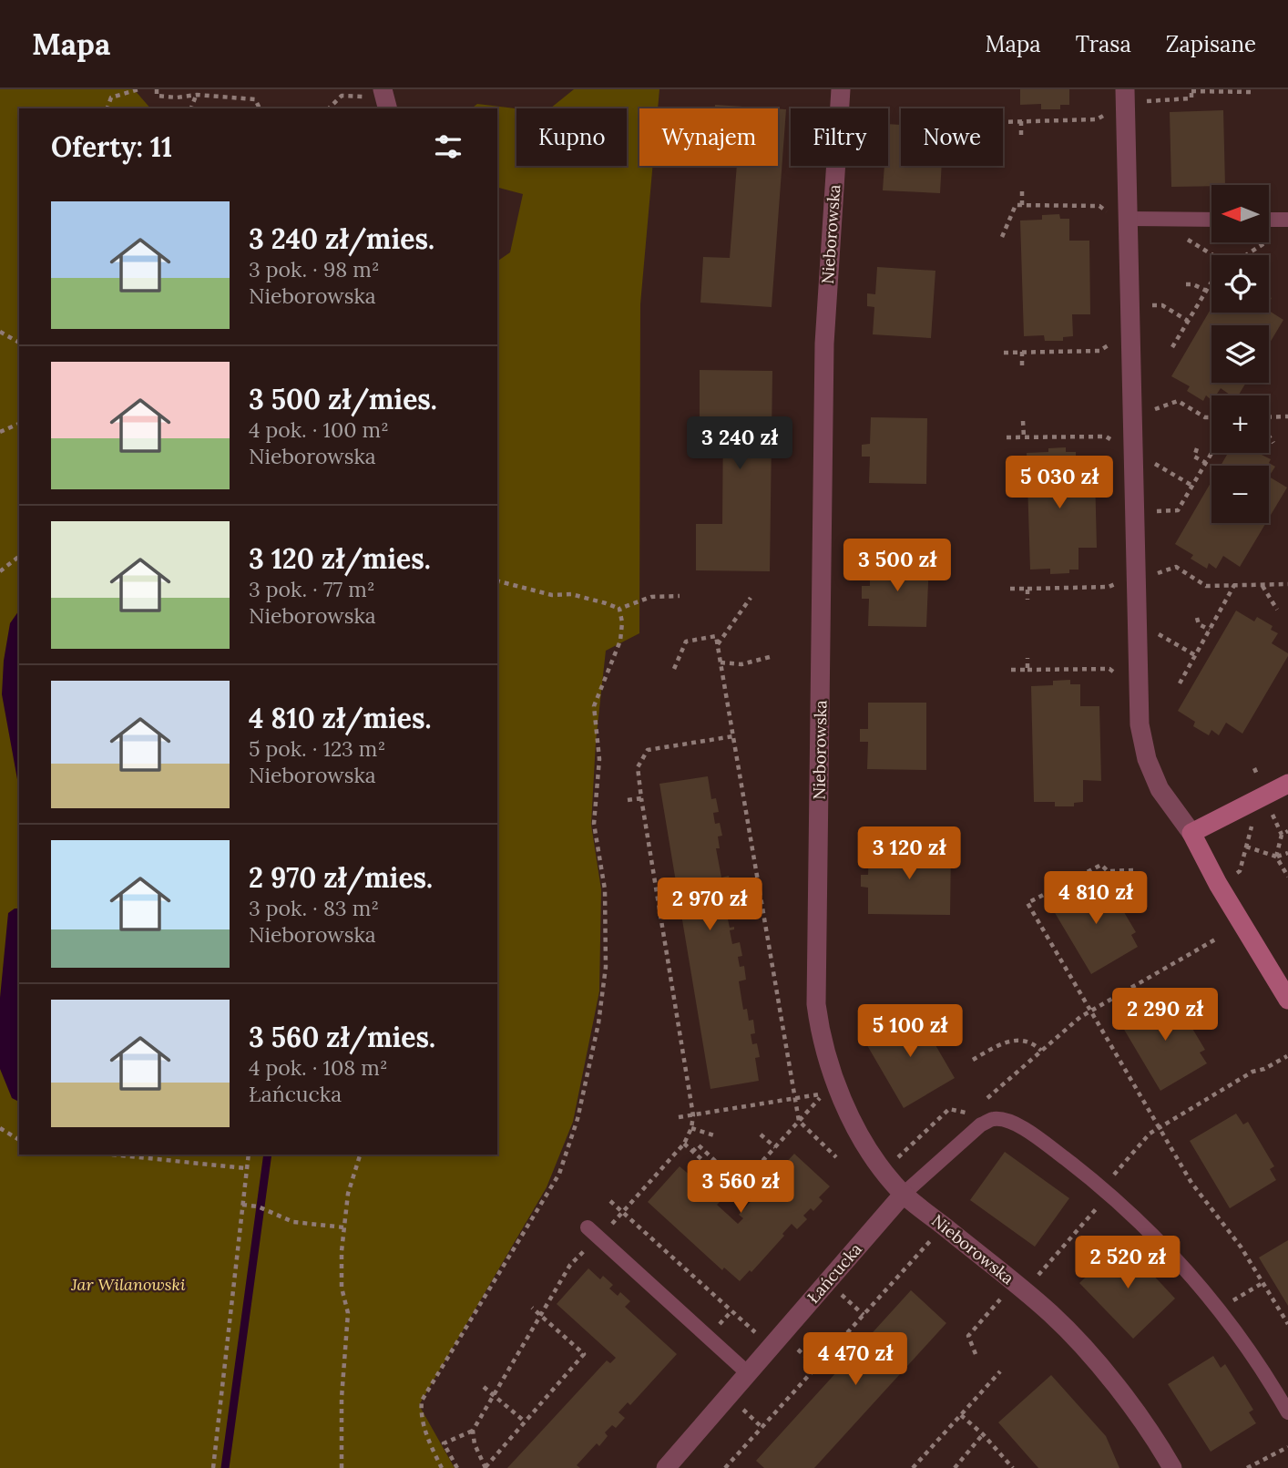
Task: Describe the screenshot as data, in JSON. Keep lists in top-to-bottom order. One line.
{"streets":{"street":["Nieborowska","Łańcucka"]},"crossings":[["Nieborowska","Łańcucka"]],"parks":["Jar Wilanowski"],"north":"left","page":{"header":"Mapa","nav":["Mapa","Trasa","Zapisane"],"chip":["Kupno","Wynajem","Filtry","Nowe"],"heading":"Oferty: 11","map_buttons":["+","−"],"list":[{"name":"3 240 zł/mies.","note":"3 pok. · 98 m² · Nieborowska"},{"name":"3 500 zł/mies.","note":"4 pok. · 100 m² · Nieborowska"},{"name":"3 120 zł/mies.","note":"3 pok. · 77 m² · Nieborowska"},{"name":"4 810 zł/mies.","note":"5 pok. · 123 m² · Nieborowska"},{"name":"2 970 zł/mies.","note":"3 pok. · 83 m² · Nieborowska"},{"name":"3 560 zł/mies.","note":"4 pok. · 108 m² · Łańcucka"}],"price":["3 240 zł","5 030 zł","3 500 zł","3 120 zł","4 810 zł","2 970 zł","2 290 zł","5 100 zł","3 560 zł","2 520 zł","4 470 zł"]}}
